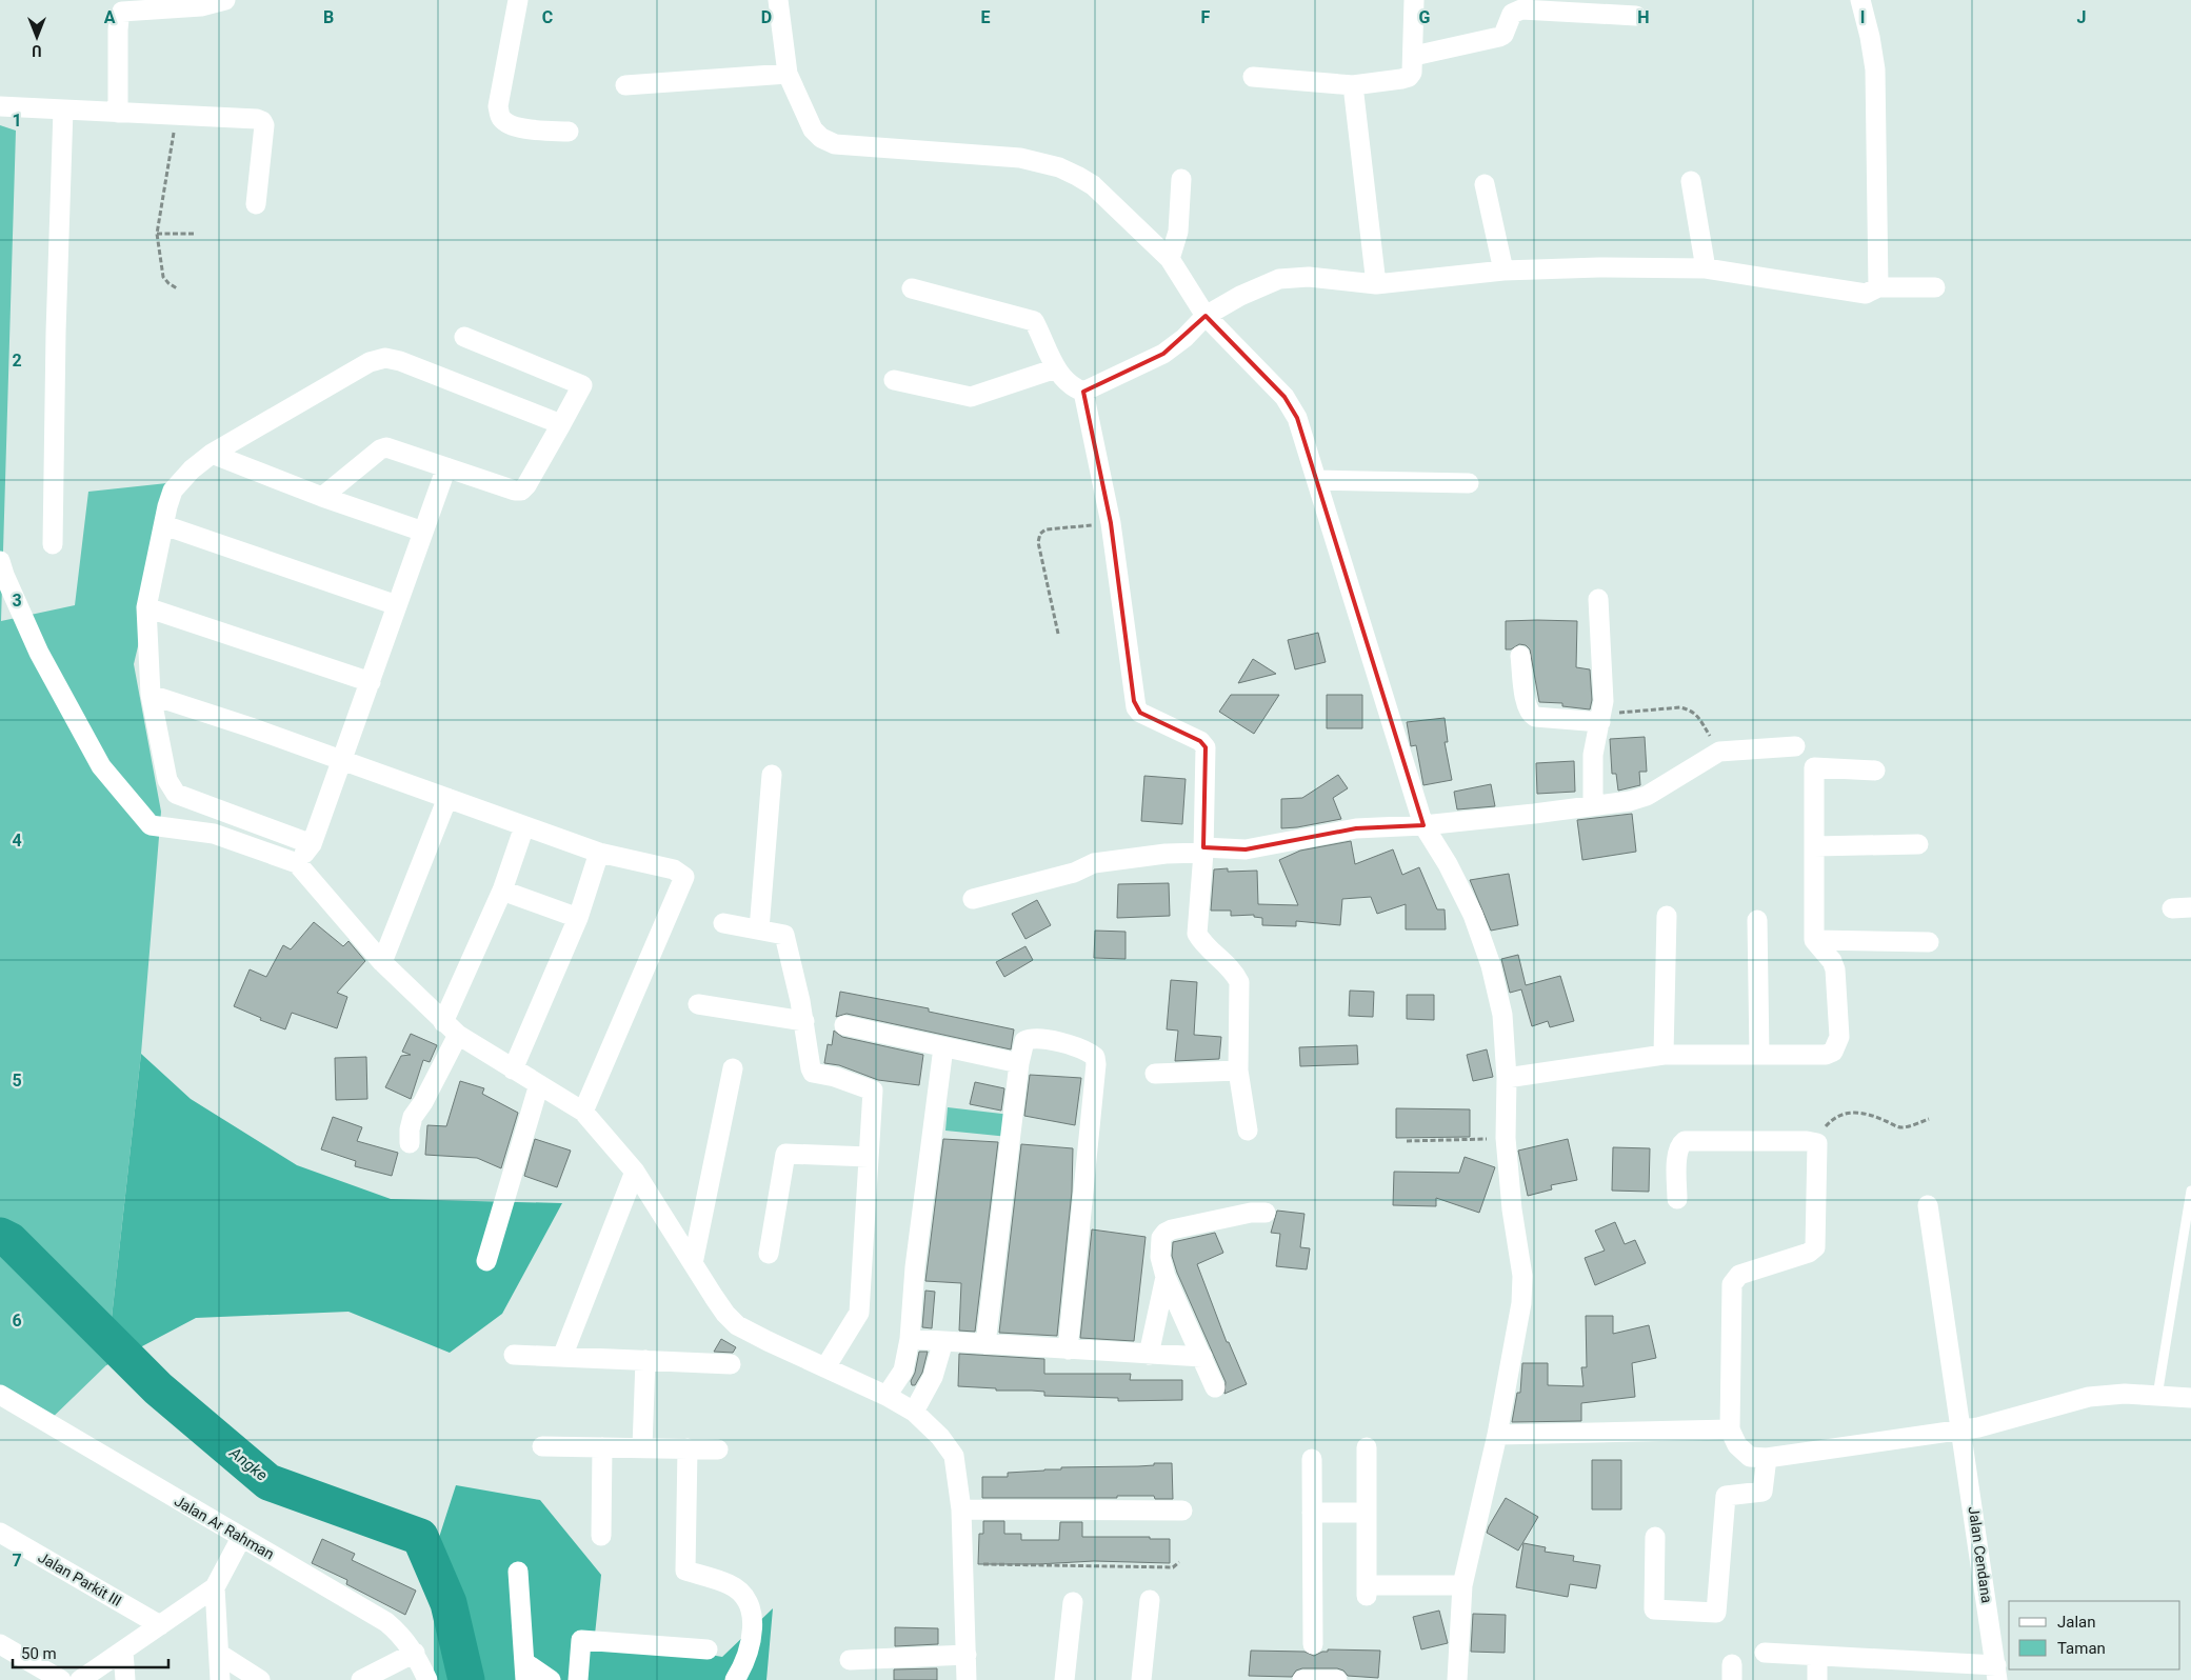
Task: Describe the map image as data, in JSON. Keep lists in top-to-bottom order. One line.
{"streets":{"street":["Jalan Ar Rahman","Jalan Cendana","Jalan Parkit III"]},"water":["Angke"],"legend":["Jalan","Taman"],"scale_bar":"50 m","north":"bottom","grid":{"columns":["A","B","C","D","E","F","G","H","I","J"],"rows":["1","2","3","4","5","6","7"]}}
